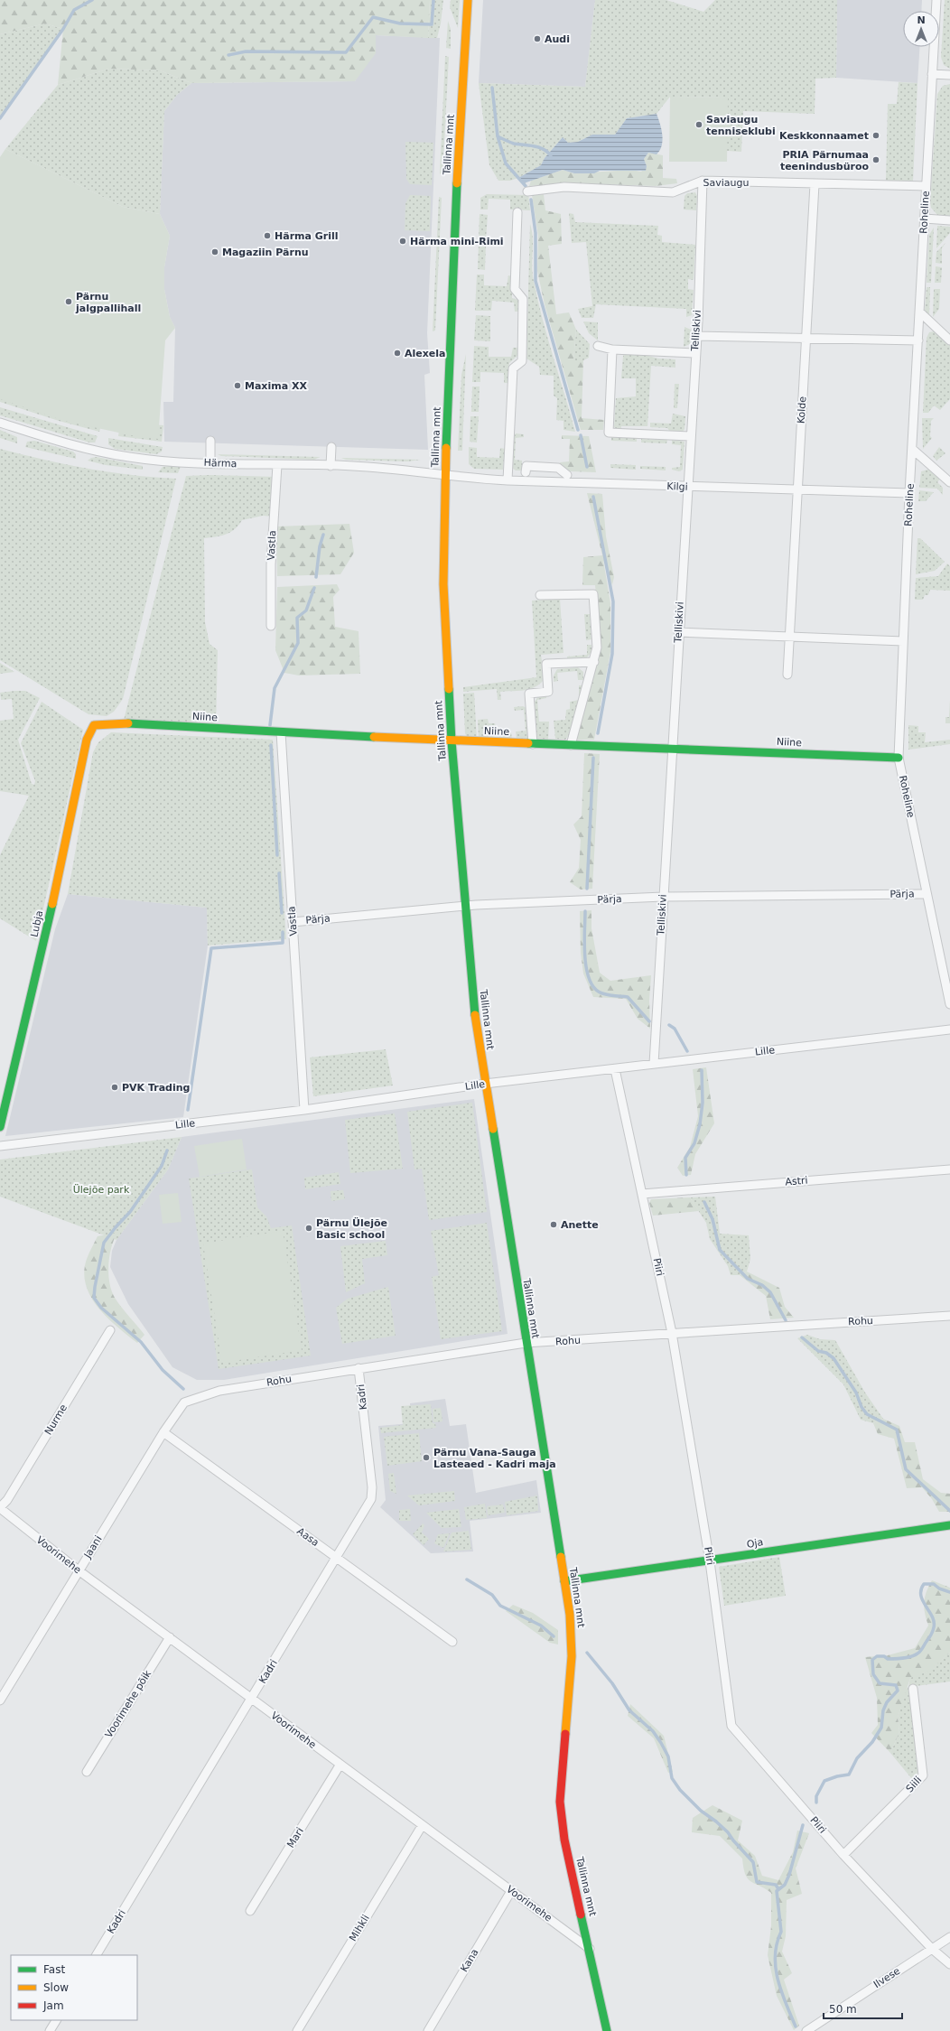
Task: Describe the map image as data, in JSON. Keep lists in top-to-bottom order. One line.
{"streets":{"main road":["Tallinna mnt","Niine","Lubja","Oja"],"street":["Saviaugu","Roheline","Telliskivi","Kolde","Härma","Kilgi","Vastla","Pärja","Lille","Astri","Piiri","Rohu","Kadri","Nurme","Aasa","Jaani","Voorimehe","Voorimehe põik","Siili","Mari","Mihkli","Kana","Ilvese"]},"crossings":[["Tallinna mnt","Härma"],["Tallinna mnt","Kilgi"],["Tallinna mnt","Niine"],["Tallinna mnt","Pärja"],["Tallinna mnt","Lille"],["Tallinna mnt","Rohu"],["Tallinna mnt","Oja"],["Tallinna mnt","Voorimehe"],["Saviaugu","Roheline"],["Saviaugu","Telliskivi"],["Saviaugu","Kolde"],["Roheline","Kilgi"],["Roheline","Niine"],["Roheline","Pärja"],["Telliskivi","Kilgi"],["Telliskivi","Niine"],["Telliskivi","Pärja"],["Telliskivi","Lille"],["Kolde","Kilgi"],["Härma","Kilgi"],["Härma","Vastla"],["Vastla","Niine"],["Vastla","Pärja"],["Vastla","Lille"],["Niine","Lubja"],["Lille","Piiri"],["Astri","Piiri"],["Piiri","Rohu"],["Piiri","Oja"],["Piiri","Siili"],["Piiri","Ilvese"],["Rohu","Kadri"],["Rohu","Aasa"],["Rohu","Jaani"],["Kadri","Aasa"],["Kadri","Voorimehe"],["Nurme","Voorimehe"],["Aasa","Jaani"],["Jaani","Voorimehe"],["Voorimehe","Voorimehe põik"],["Voorimehe","Mari"],["Voorimehe","Mihkli"],["Voorimehe","Kana"]],"parks":["Ülejõe park"],"places":["Audi","Saviaugu tenniseklubi","Keskkonnaamet","PRIA Pärnumaa teenindusbüroo","Härma Grill","Härma mini-Rimi","Magaziin Pärnu","Pärnu jalgpallihall","Alexela","Maxima XX","PVK Trading","Anette","Pärnu Ülejõe Basic school","Pärnu Vana-Sauga Lasteaed - Kadri maja"],"legend":["Fast","Slow","Jam"],"scale_bar":"50 m","north":"top"}
